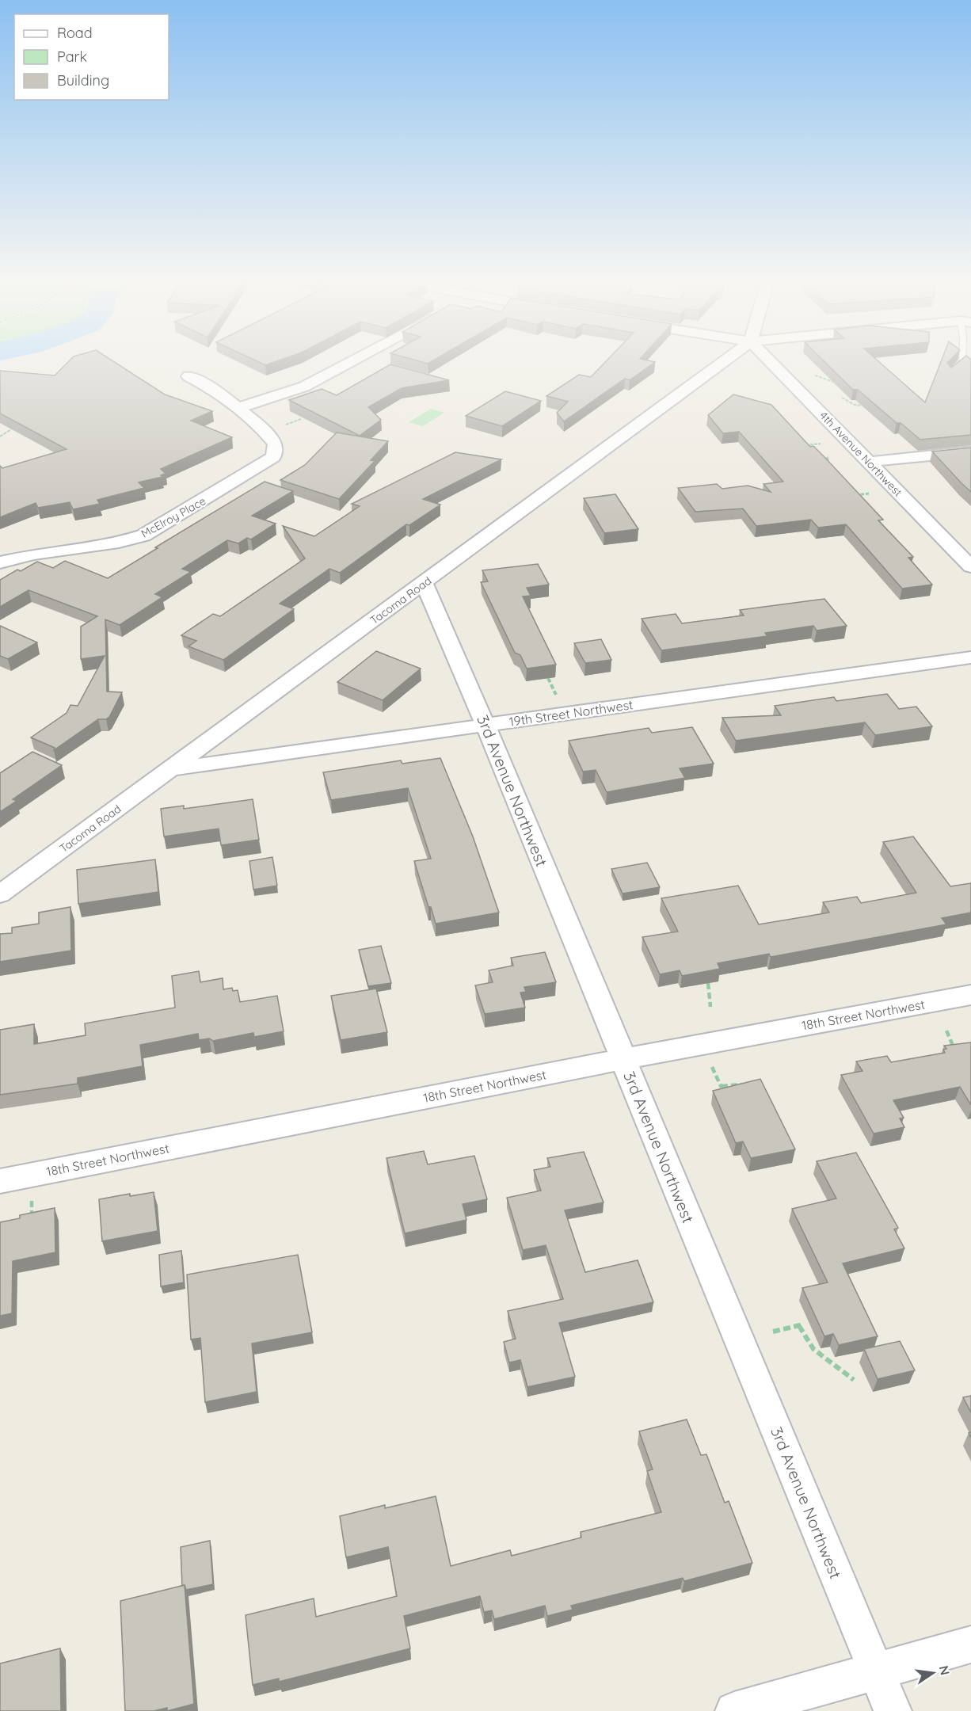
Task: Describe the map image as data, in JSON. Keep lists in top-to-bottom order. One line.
{"streets":{"street":["4th Avenue Northwest","McElroy Place","Tacoma Road","19th Street Northwest","3rd Avenue Northwest","18th Street Northwest"]},"crossings":[["Tacoma Road","19th Street Northwest"],["Tacoma Road","3rd Avenue Northwest"],["19th Street Northwest","3rd Avenue Northwest"],["3rd Avenue Northwest","18th Street Northwest"]],"legend":["Road","Park","Building"],"north":"right"}
